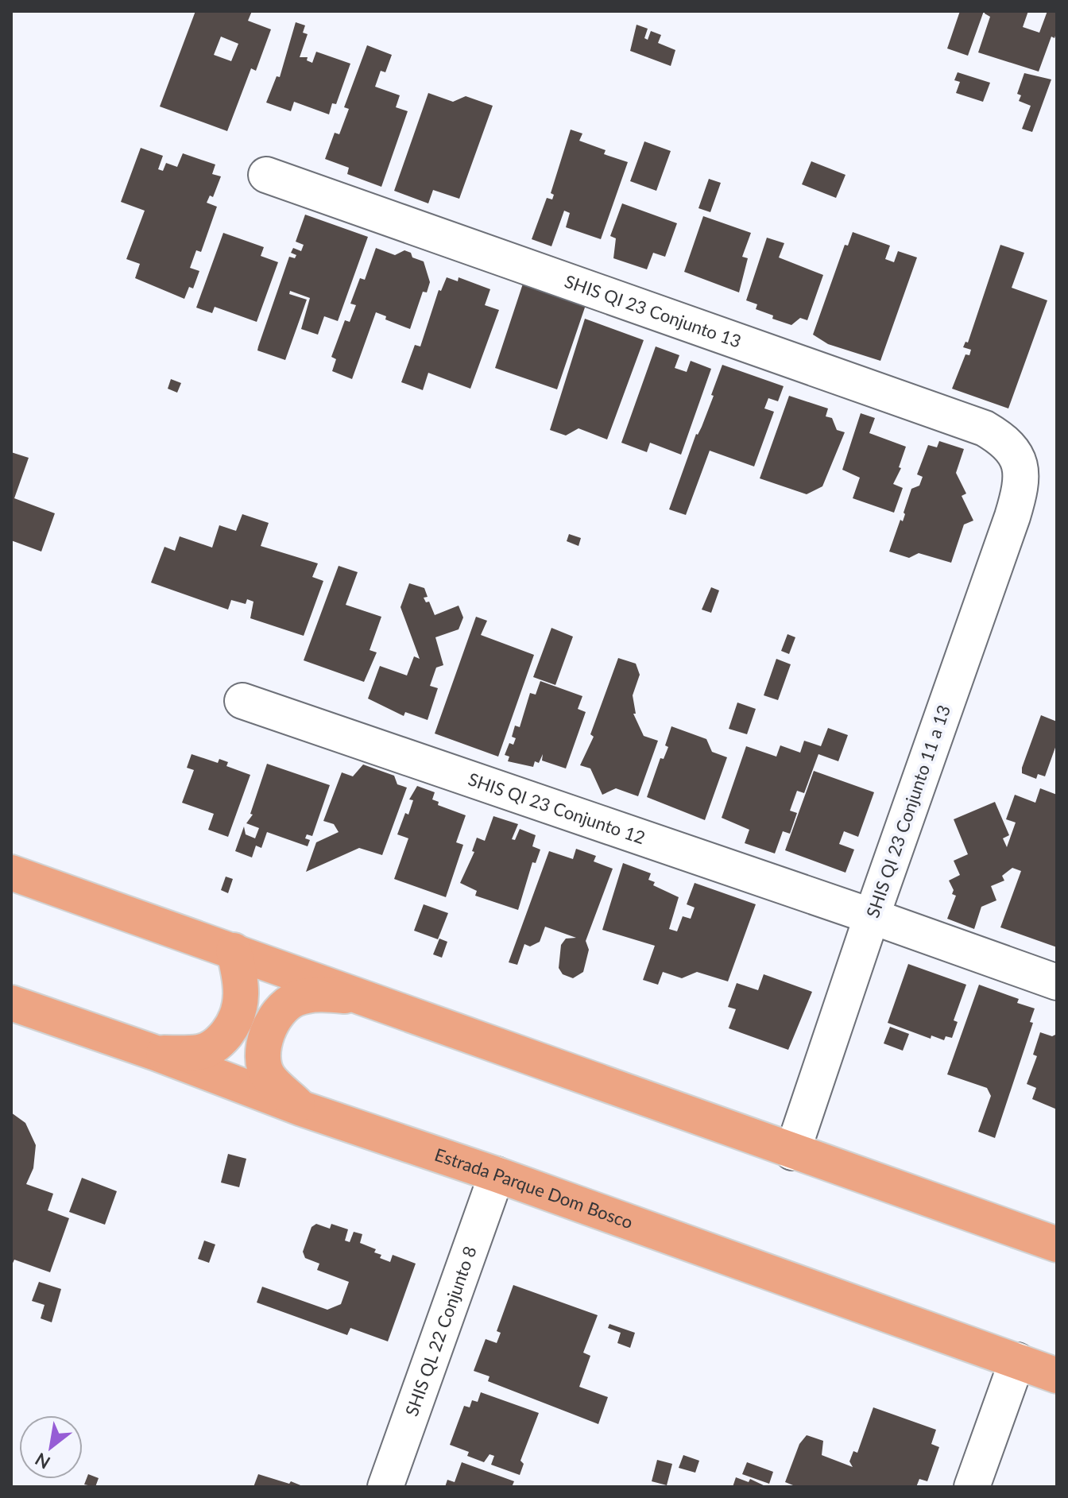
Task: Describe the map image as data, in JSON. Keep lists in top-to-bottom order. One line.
{"streets":{"main road":["Estrada Parque Dom Bosco"],"street":["SHIS QI 23 Conjunto 13","SHIS QI 23 Conjunto 12","SHIS QI 23 Conjunto 11 a 13","SHIS QL 22 Conjunto 8"]},"crossings":[["SHIS QI 23 Conjunto 13","SHIS QI 23 Conjunto 11 a 13"],["SHIS QI 23 Conjunto 12","SHIS QI 23 Conjunto 11 a 13"],["Estrada Parque Dom Bosco","SHIS QL 22 Conjunto 8"]],"north":"bottom left"}
